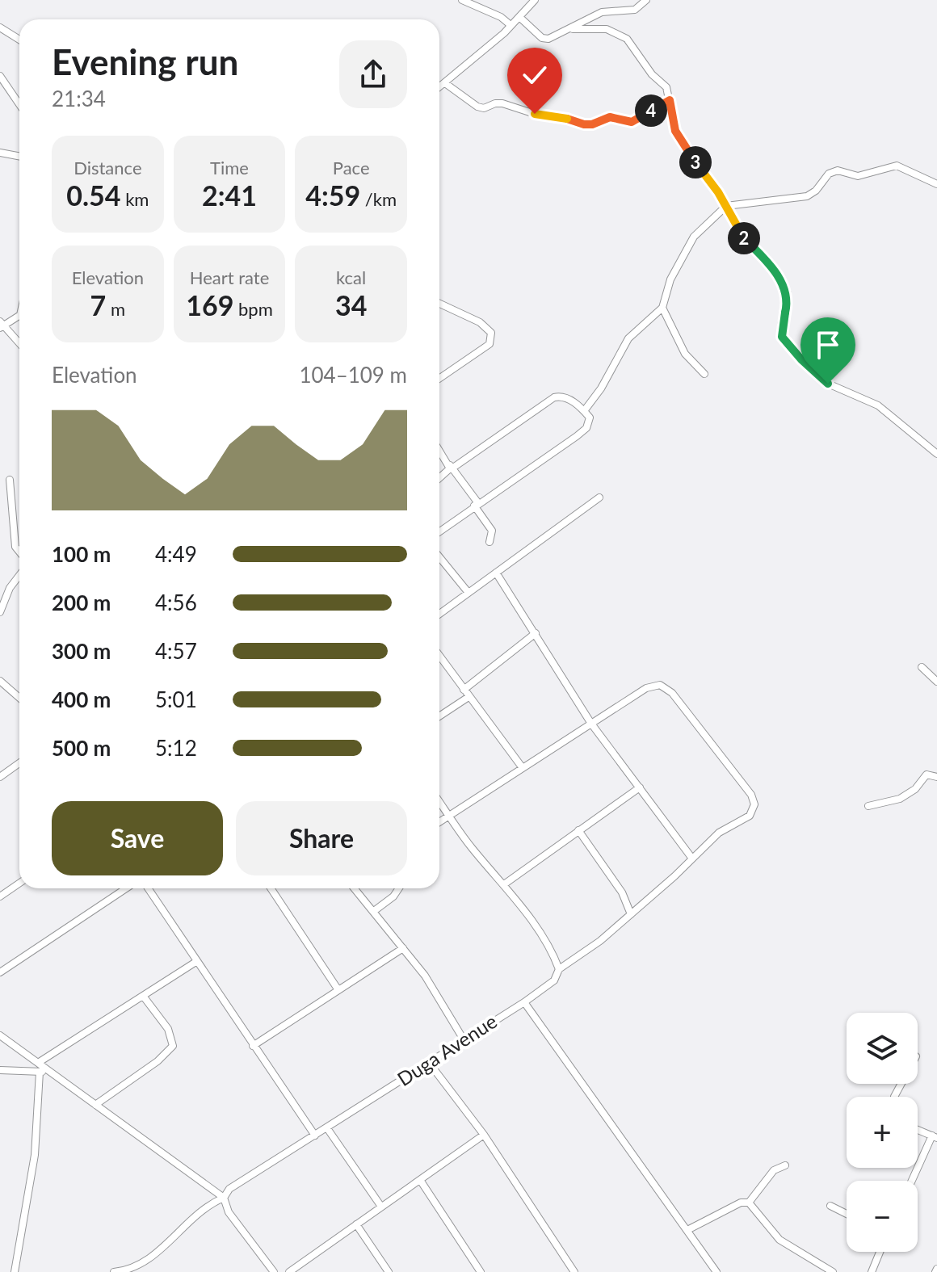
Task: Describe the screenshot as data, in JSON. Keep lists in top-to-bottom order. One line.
{"streets":{"street":["Duga Avenue"]},"page":{"heading":["Evening run","21:34"],"pins":["4","3","2"],"stats":[["Distance","0.54 km"],["Time","2:41"],["Pace","4:59 /km"],["Elevation","7 m"],["Heart rate","169 bpm"],["kcal","34"]],"chart":["Elevation","104–109 m"],"list":[{"name":"100 m","note":"4:49"},{"name":"200 m","note":"4:56"},{"name":"300 m","note":"4:57"},{"name":"400 m","note":"5:01"},{"name":"500 m","note":"5:12"}],"buttons":["Save","Share"],"map_buttons":["+","−"]}}
